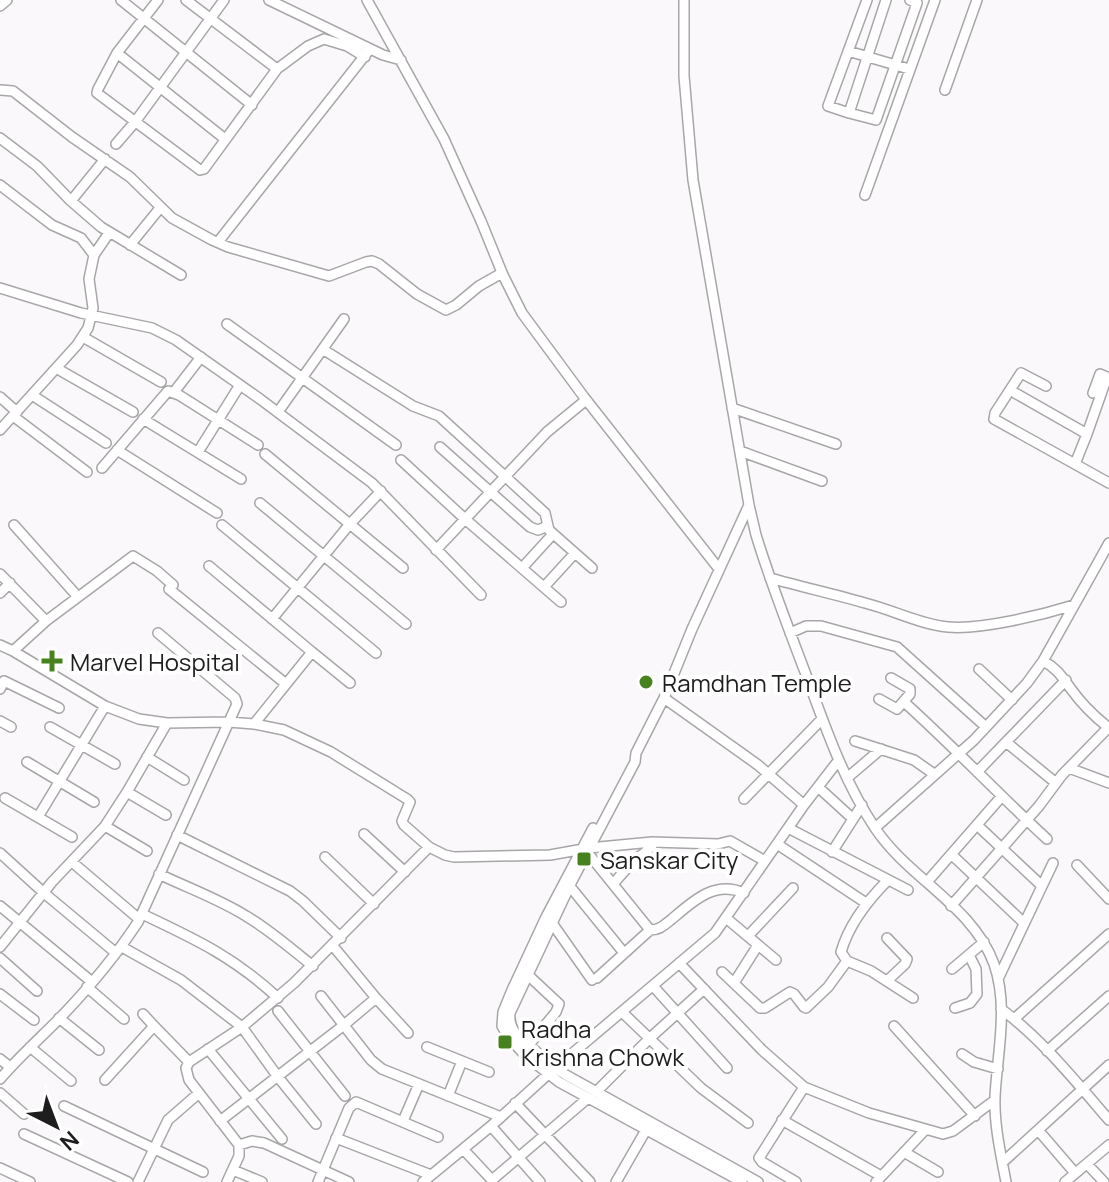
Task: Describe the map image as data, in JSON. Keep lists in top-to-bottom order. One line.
{"places":{"health":["Marvel Hospital"],"other":["Ramdhan Temple"],"transit":["Sanskar City","Radha Krishna Chowk"]},"north":"bottom right"}
